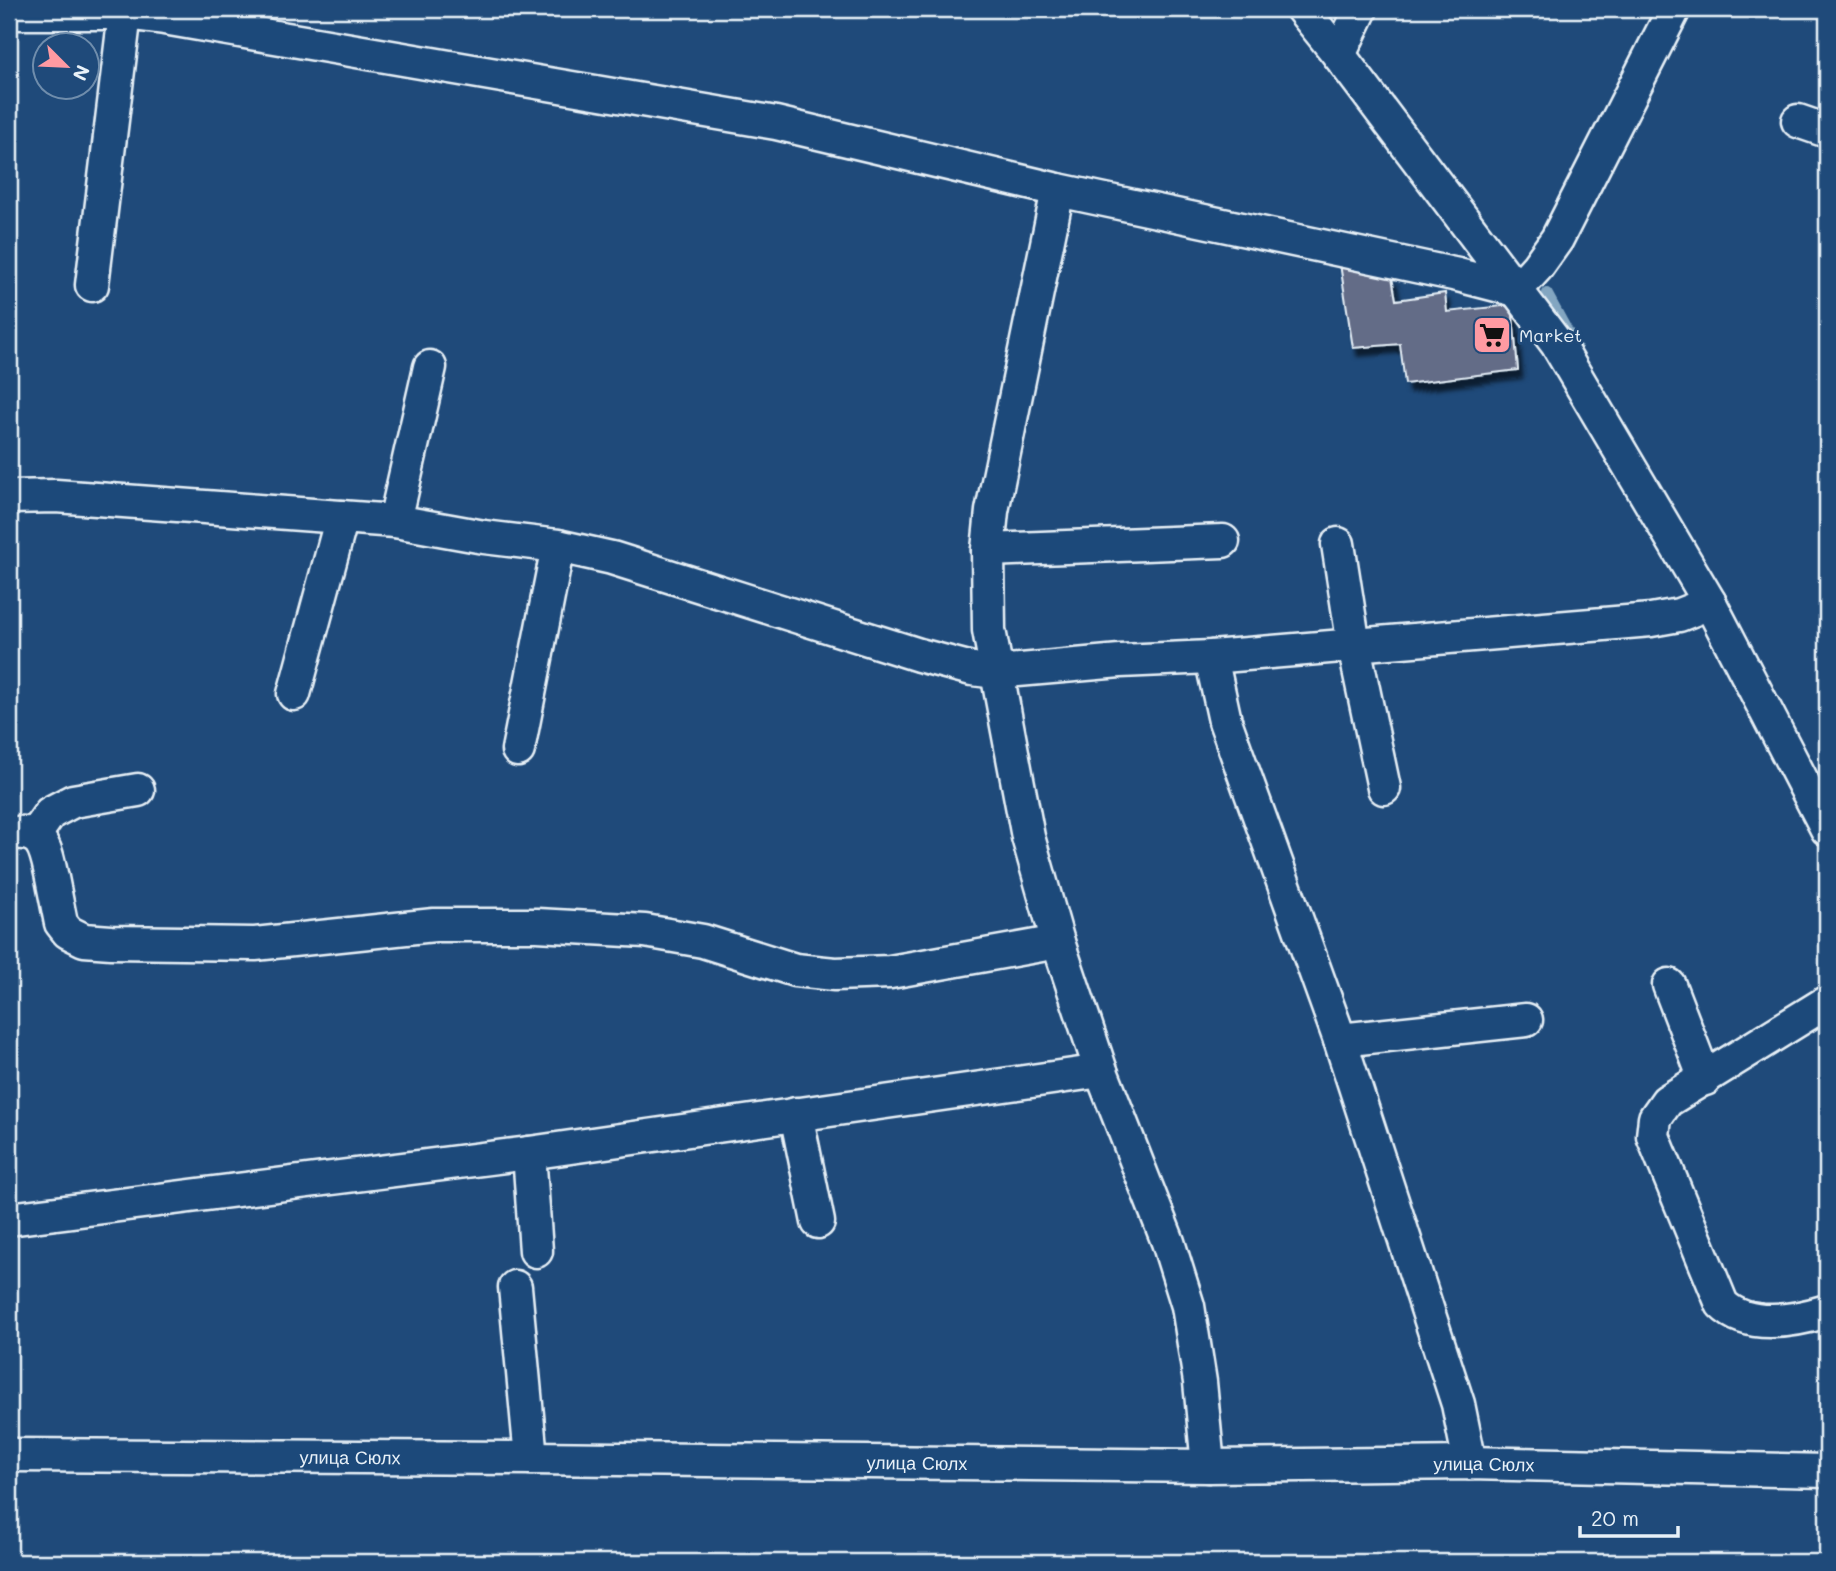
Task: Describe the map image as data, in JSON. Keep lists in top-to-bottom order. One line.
{"streets":{"street":["улица Сюлх"]},"places":{"supermarket":["Market"]},"scale_bar":"20 m","north":"bottom right"}
